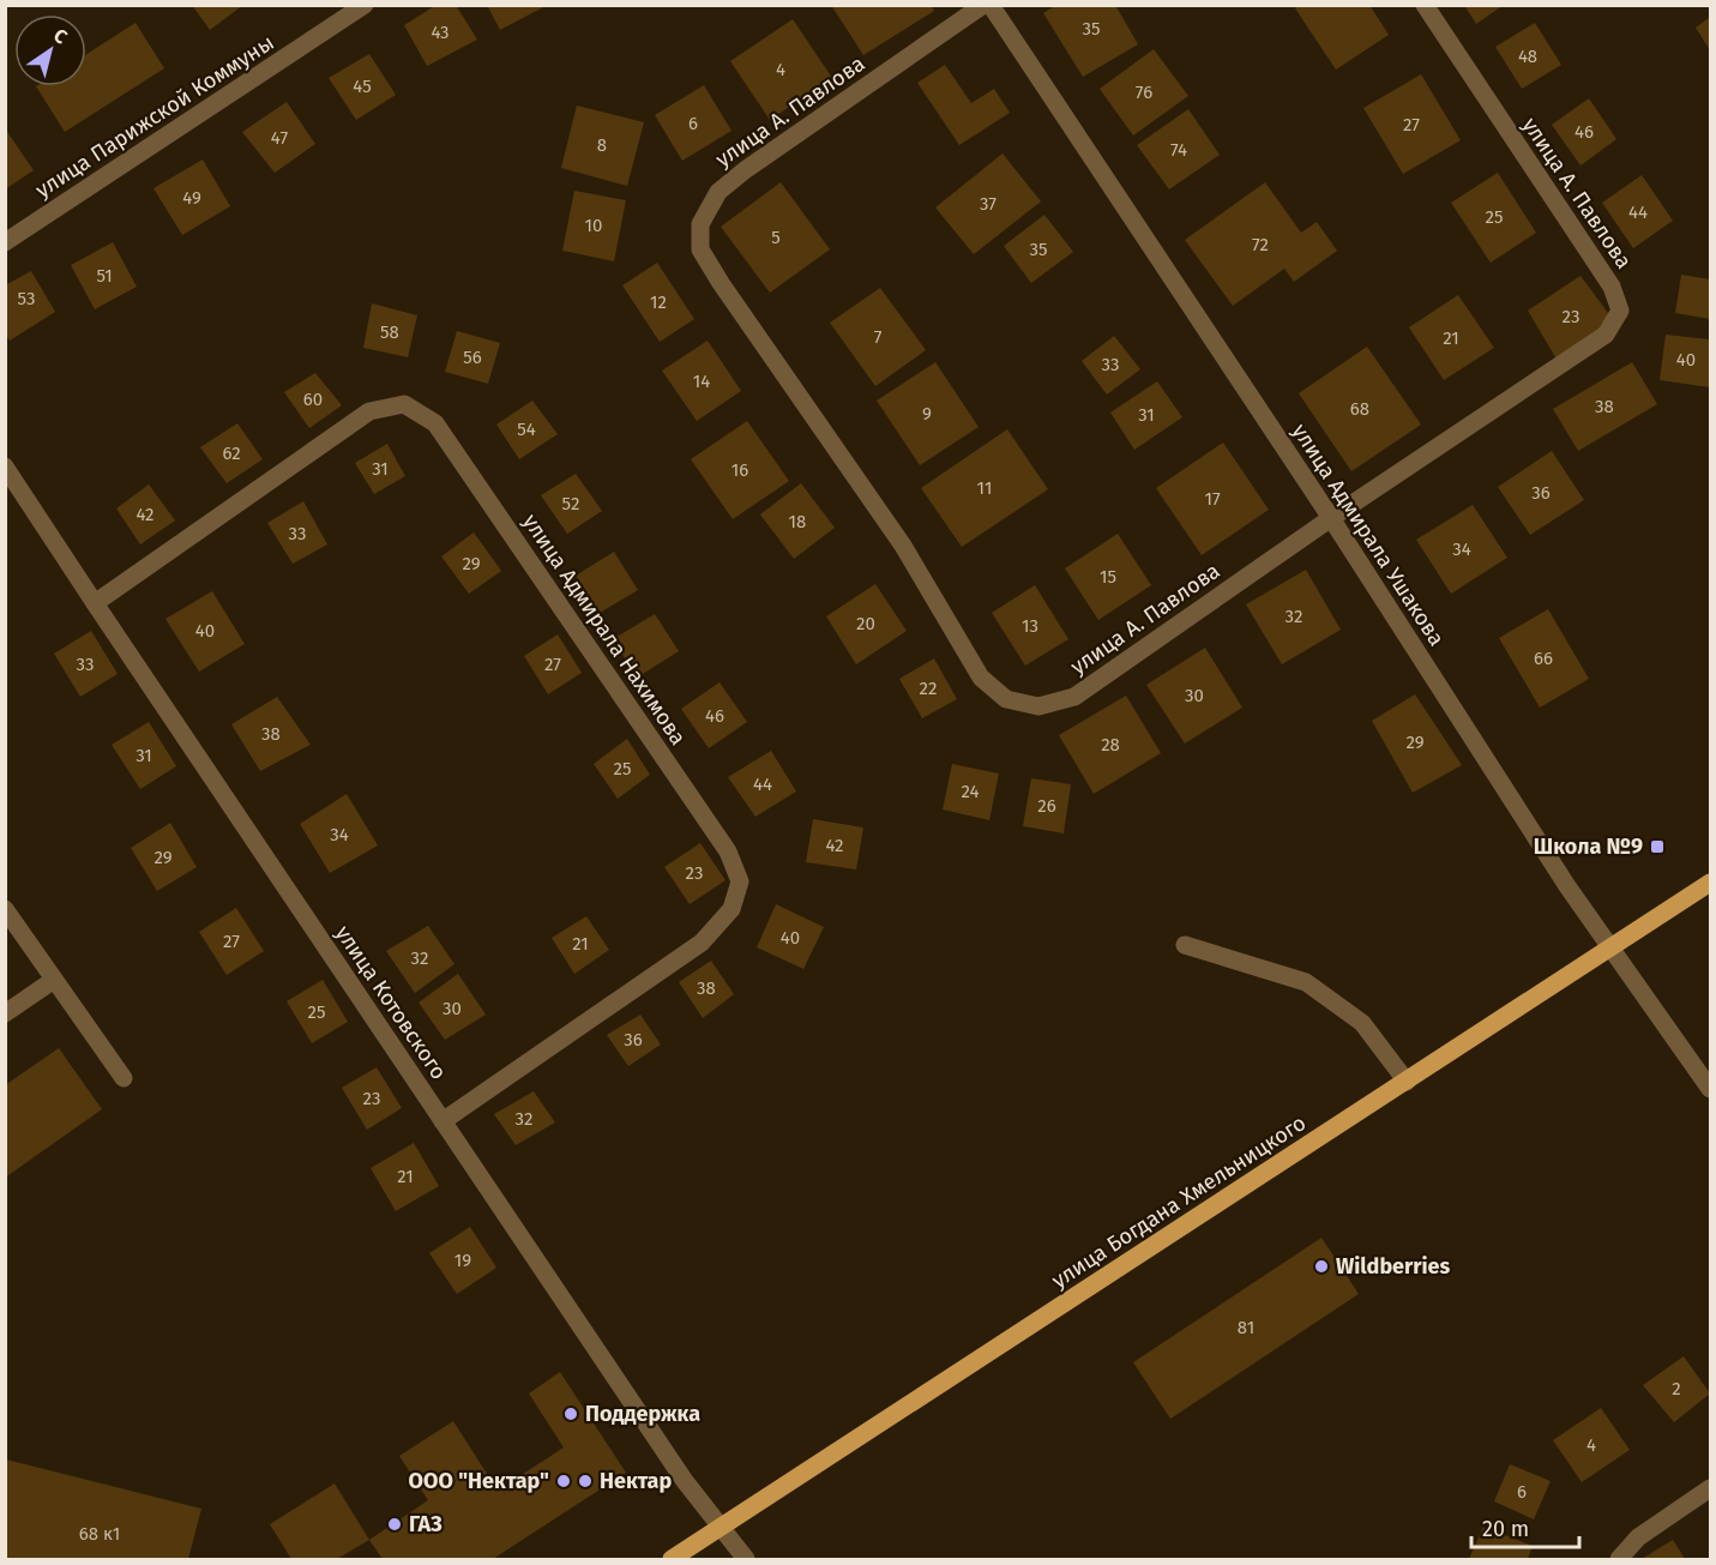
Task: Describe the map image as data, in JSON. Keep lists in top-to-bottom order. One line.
{"streets":{"main road":["улица Богдана Хмельницкого"],"street":["улица А. Павлова","улица Парижской Коммуны","улица Адмирала Ушакова","улица Адмирала Нахимова","улица Котовского"]},"crossings":[["улица А. Павлова","улица Адмирала Ушакова"],["улица Адмирала Ушакова","улица Богдана Хмельницкого"],["улица Адмирала Нахимова","улица Котовского"],["улица Котовского","улица Богдана Хмельницкого"]],"places":{"transit":["Школа №9"],"other":["Wildberries","Поддержка","ООО \"Нектар\"","Нектар","ГАЗ"]},"house_numbers":["35","43","48","4","45","76","6","27","46","47","8","74","49","37","44","25","10","5","72","35","51","53","12","23","58","7","21","56","40","33","14","60","38","68","9","31","54","62","31","16","11","36","17","52","42","18","33","34","29","15","32","20","13","40","66","33","27","22","30","46","38","29","28","31","25","44","24","26","34","42","29","23","40","27","21","32","38","30","25","36","23","32","21","19","81","2","4","6","68 к1"],"scale_bar":"20 m","north":"top right"}
